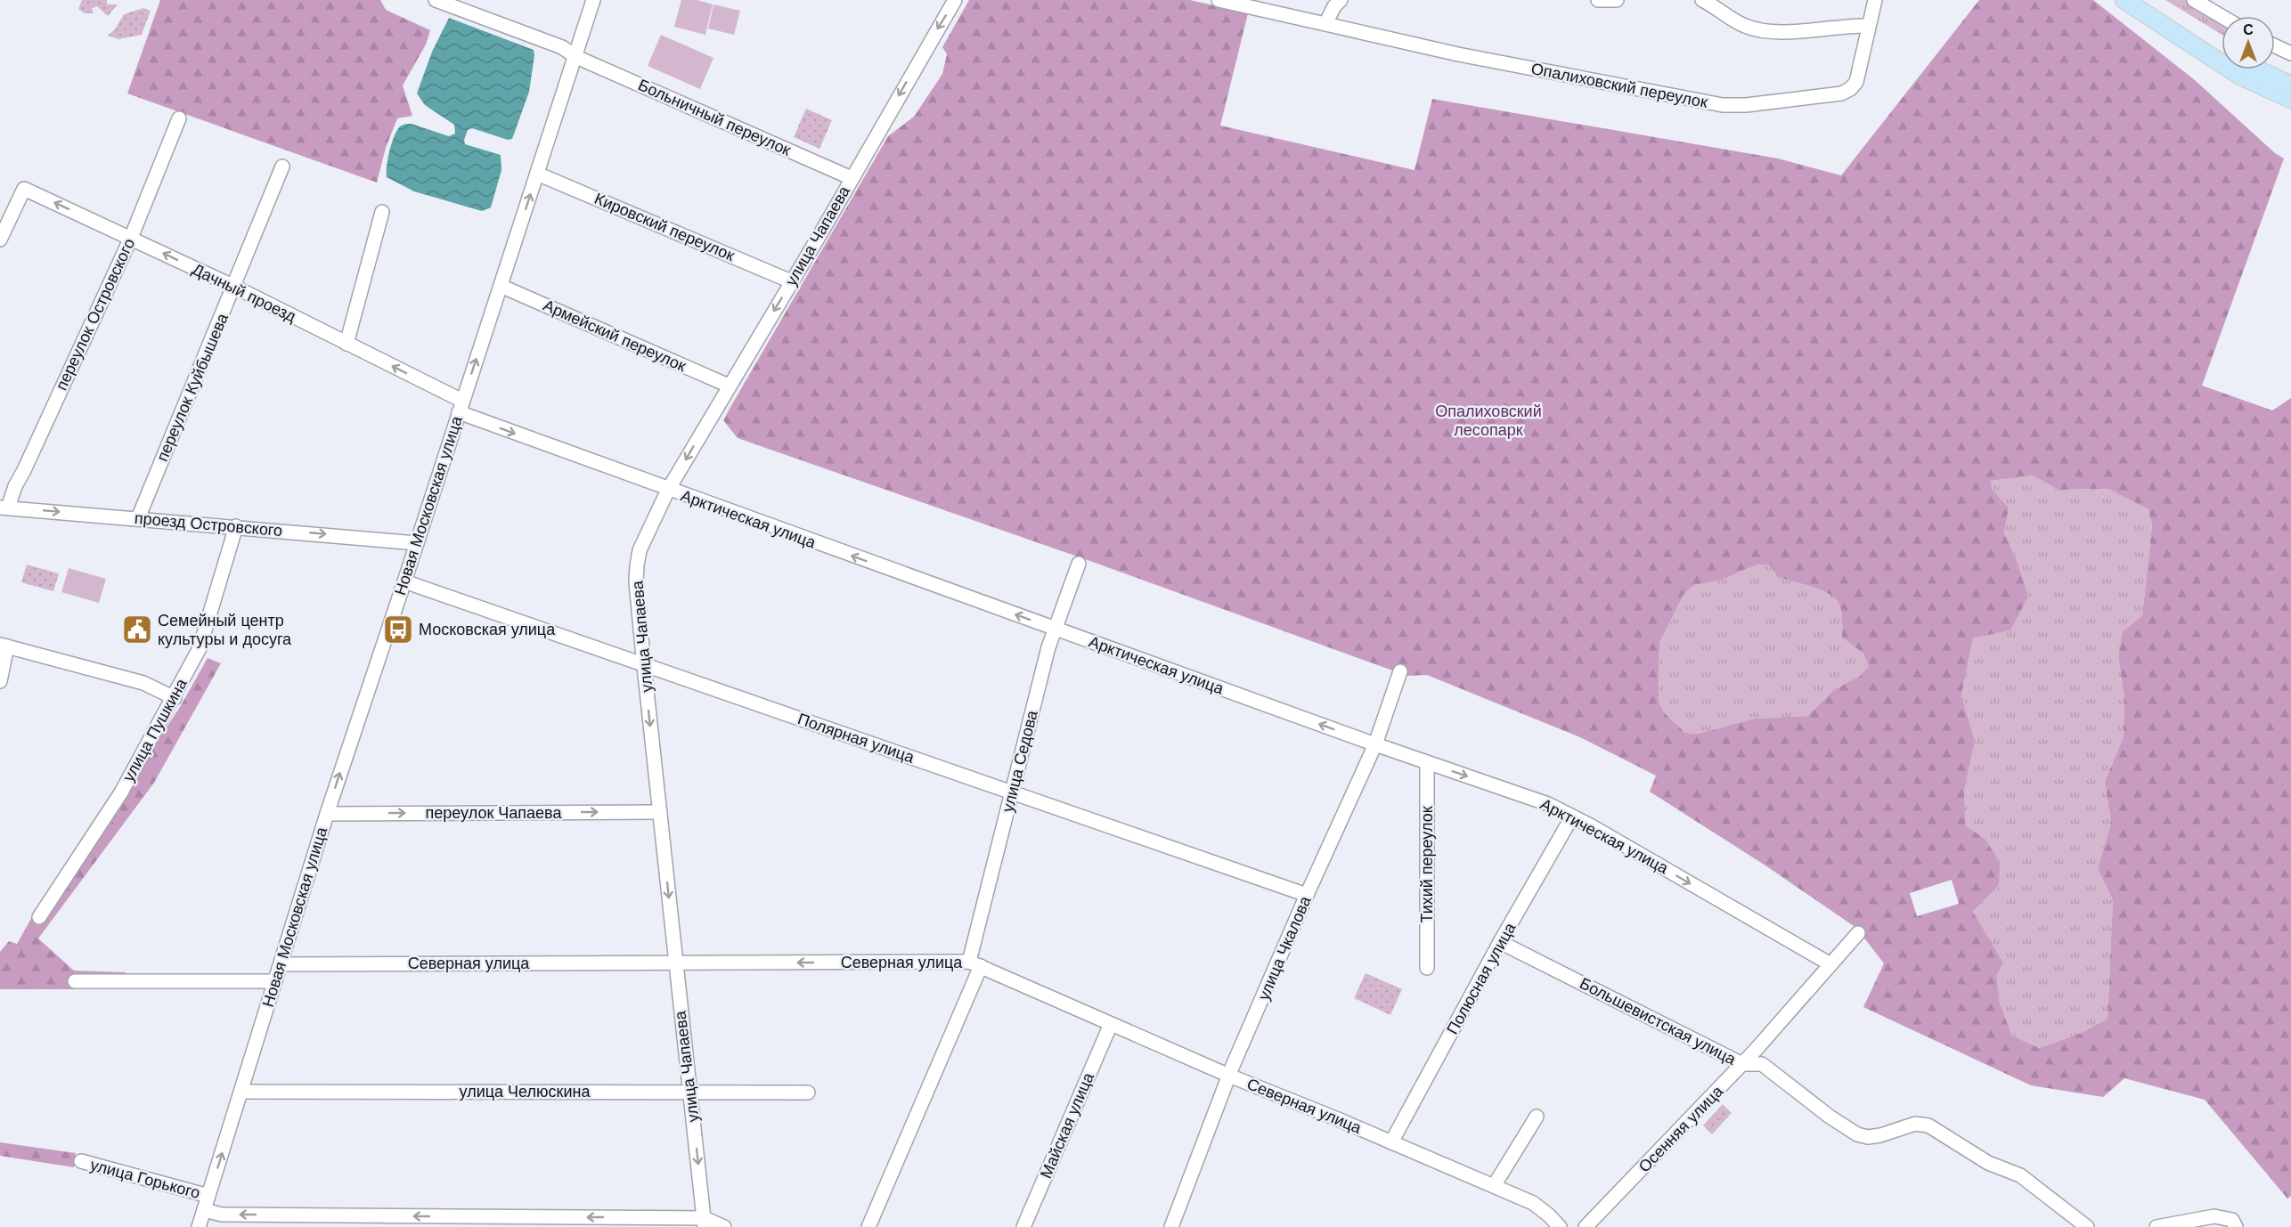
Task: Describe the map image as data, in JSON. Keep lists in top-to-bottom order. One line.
{"streets":{"street":["Опалиховский переулок","Больничный переулок","Кировский переулок","улица Чапаева","Дачный проезд","переулок Островского","Армейский переулок","переулок Куйбышева","Новая Московская улица","Арктическая улица","проезд Островского","улица Пушкина","Полярная улица","улица Седова","переулок Чапаева","Тихий переулок","улица Чкалова","Северная улица","Полюсная улица","Большевистская улица","улица Челюскина","Майская улица","Осенняя улица","улица Горького"]},"crossings":[["Больничный переулок","улица Чапаева"],["Больничный переулок","Новая Московская улица"],["Кировский переулок","улица Чапаева"],["Кировский переулок","Новая Московская улица"],["улица Чапаева","Армейский переулок"],["улица Чапаева","Арктическая улица"],["улица Чапаева","Полярная улица"],["улица Чапаева","переулок Чапаева"],["улица Чапаева","Северная улица"],["улица Чапаева","улица Челюскина"],["Дачный проезд","переулок Островского"],["Дачный проезд","переулок Куйбышева"],["Дачный проезд","Новая Московская улица"],["Дачный проезд","Арктическая улица"],["переулок Островского","проезд Островского"],["Армейский переулок","Новая Московская улица"],["переулок Куйбышева","проезд Островского"],["Новая Московская улица","Арктическая улица"],["Новая Московская улица","проезд Островского"],["Новая Московская улица","Полярная улица"],["Новая Московская улица","переулок Чапаева"],["Новая Московская улица","Северная улица"],["Новая Московская улица","улица Челюскина"],["Новая Московская улица","улица Горького"],["Арктическая улица","улица Седова"],["Арктическая улица","Тихий переулок"],["Арктическая улица","улица Чкалова"],["Арктическая улица","Полюсная улица"],["Арктическая улица","Осенняя улица"],["проезд Островского","улица Пушкина"],["Полярная улица","улица Седова"],["Полярная улица","улица Чкалова"],["улица Седова","Северная улица"],["улица Чкалова","Северная улица"],["Северная улица","Полюсная улица"],["Северная улица","Майская улица"],["Полюсная улица","Большевистская улица"],["Большевистская улица","Осенняя улица"]],"one_way":["улица Чапаева","Дачный проезд","Новая Московская улица","проезд Островского","переулок Чапаева"],"parks":["Опалиховский лесопарк"],"places":{"public building":["Семейный центр культуры и досуга"],"bus stop":["Московская улица"]},"north":"top"}
